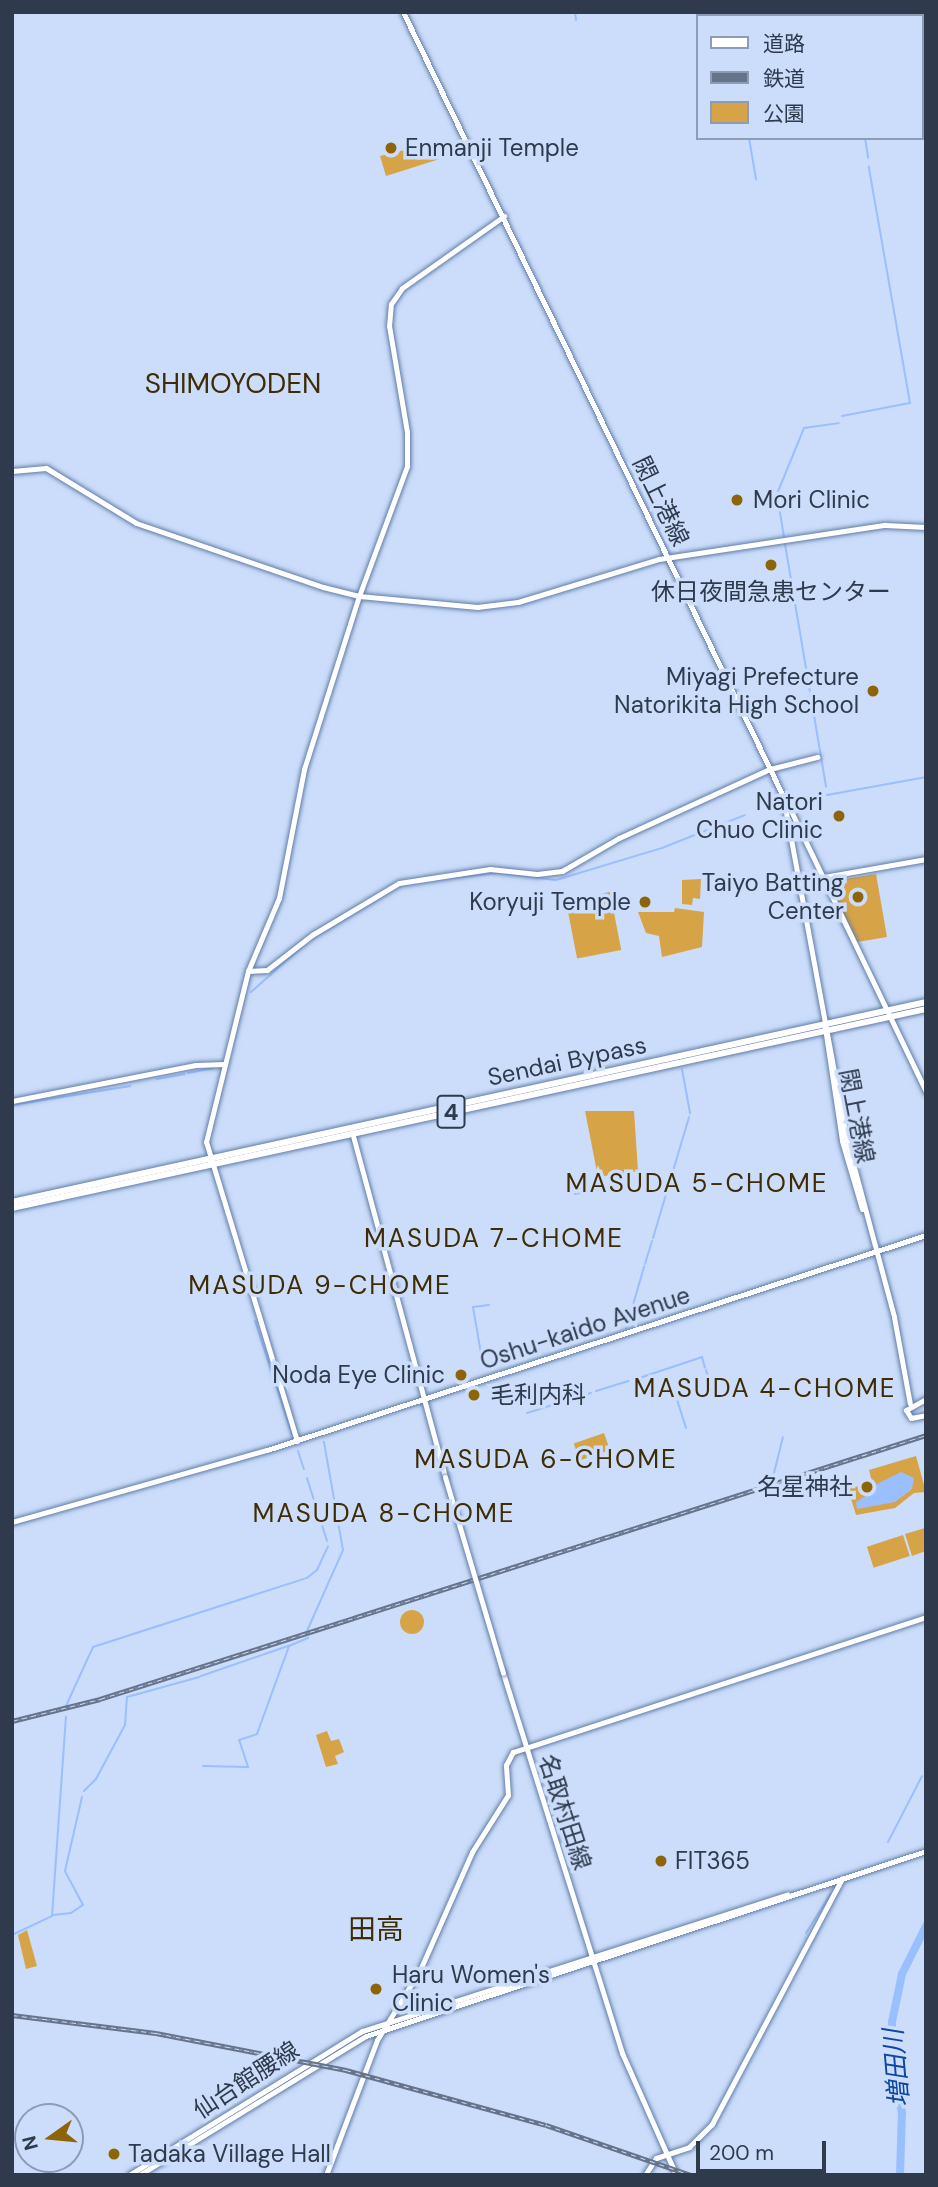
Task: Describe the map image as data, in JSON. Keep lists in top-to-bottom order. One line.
{"streets":{"highway":["Sendai Bypass","4"],"street":["閖上港線","Oshu-kaido Avenue","名取村田線","仙台館腰線"]},"crossings":[["閖上港線","Sendai Bypass"],["閖上港線","Oshu-kaido Avenue"],["Oshu-kaido Avenue","名取村田線"],["名取村田線","仙台館腰線"]],"districts":["SHIMOYODEN","MASUDA 5-CHOME","MASUDA 7-CHOME","MASUDA 9-CHOME","MASUDA 4-CHOME","MASUDA 6-CHOME","MASUDA 8-CHOME","田高"],"water":["増田川"],"places":["Enmanji Temple","Mori Clinic","休日夜間急患センター","Miyagi Prefecture Natorikita High School","Natori Chuo Clinic","Taiyo Batting Center","Koryuji Temple","Noda Eye Clinic","毛利内科","名星神社","FIT365","Haru Women's Clinic","Tadaka Village Hall"],"legend":["道路","鉄道","公園"],"scale_bar":"200 m","north":"left"}
